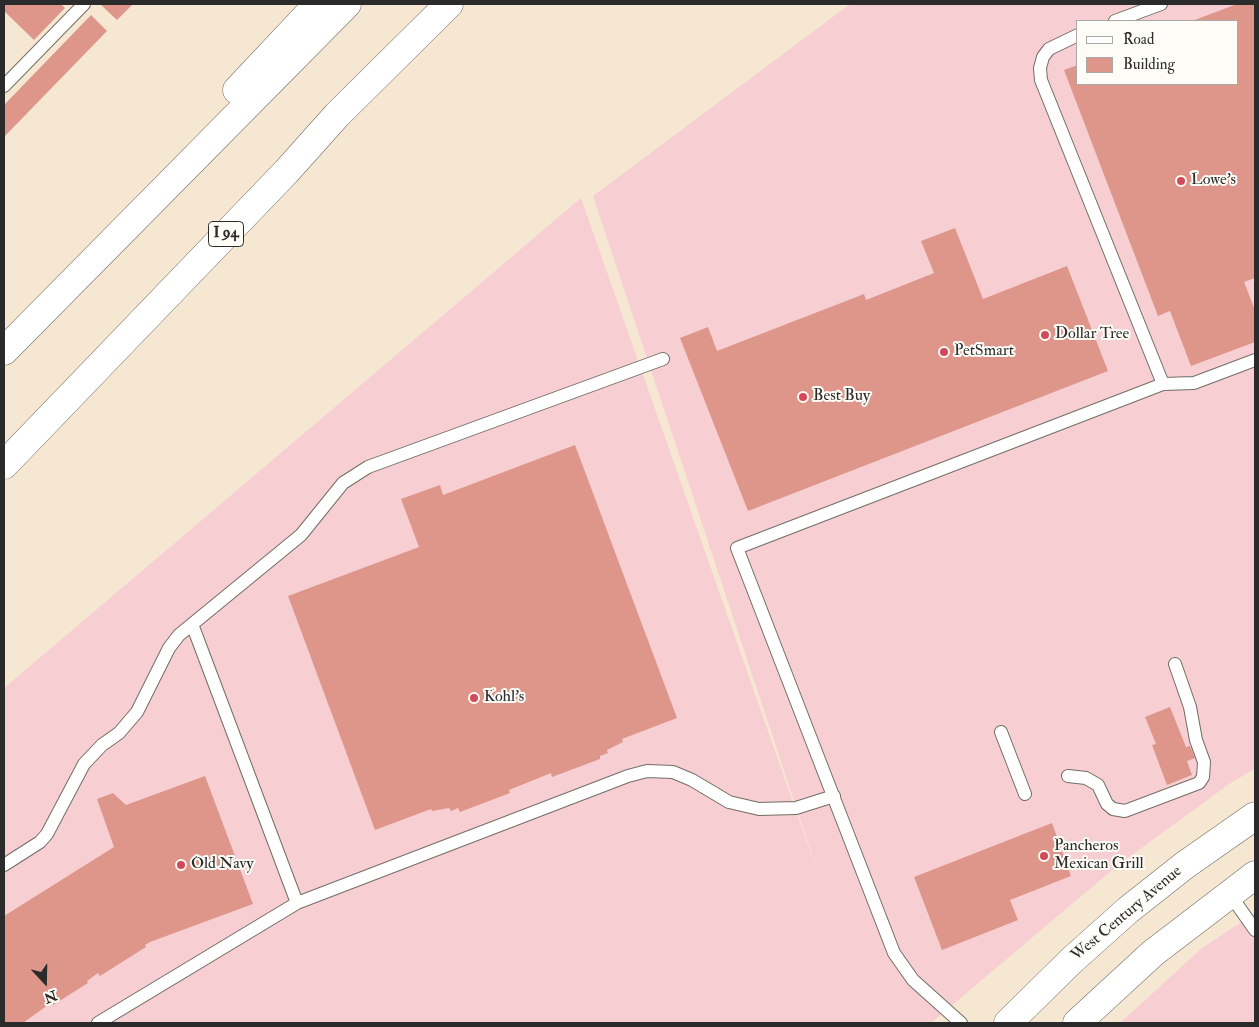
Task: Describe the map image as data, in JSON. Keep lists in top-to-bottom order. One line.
{"streets":{"main road":["I 94","West Century Avenue"]},"places":["Lowe's","Dollar Tree","PetSmart","Best Buy","Kohl's","Pancheros Mexican Grill","Old Navy"],"legend":["Road","Building"],"north":"bottom"}
